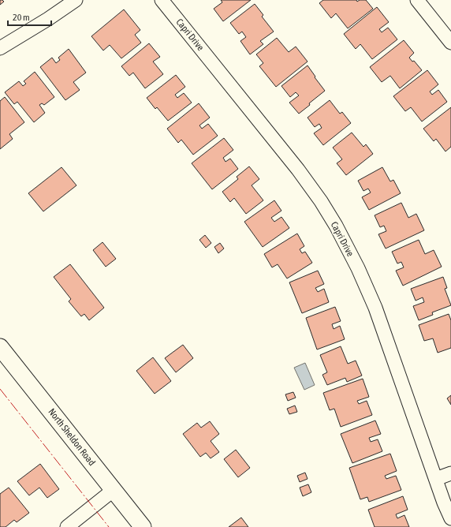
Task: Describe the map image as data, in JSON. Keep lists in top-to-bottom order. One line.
{"streets":{"street":["Capri Drive","North Sheldon Road"]},"scale_bar":"20 m"}
